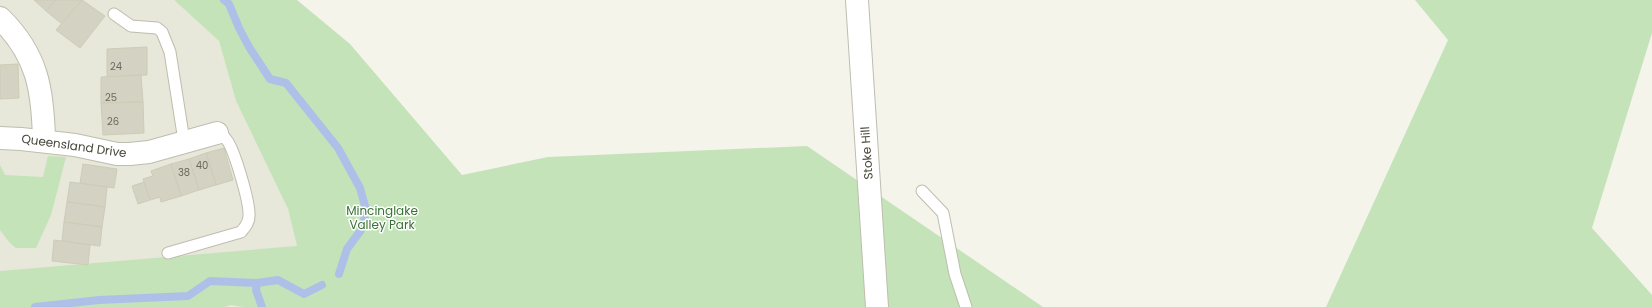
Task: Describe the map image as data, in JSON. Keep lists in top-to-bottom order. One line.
{"streets":{"street":["Queensland Drive","Stoke Hill"]},"parks":["Mincinglake Valley Park"],"house_numbers":["24","25","26","40","38"]}
